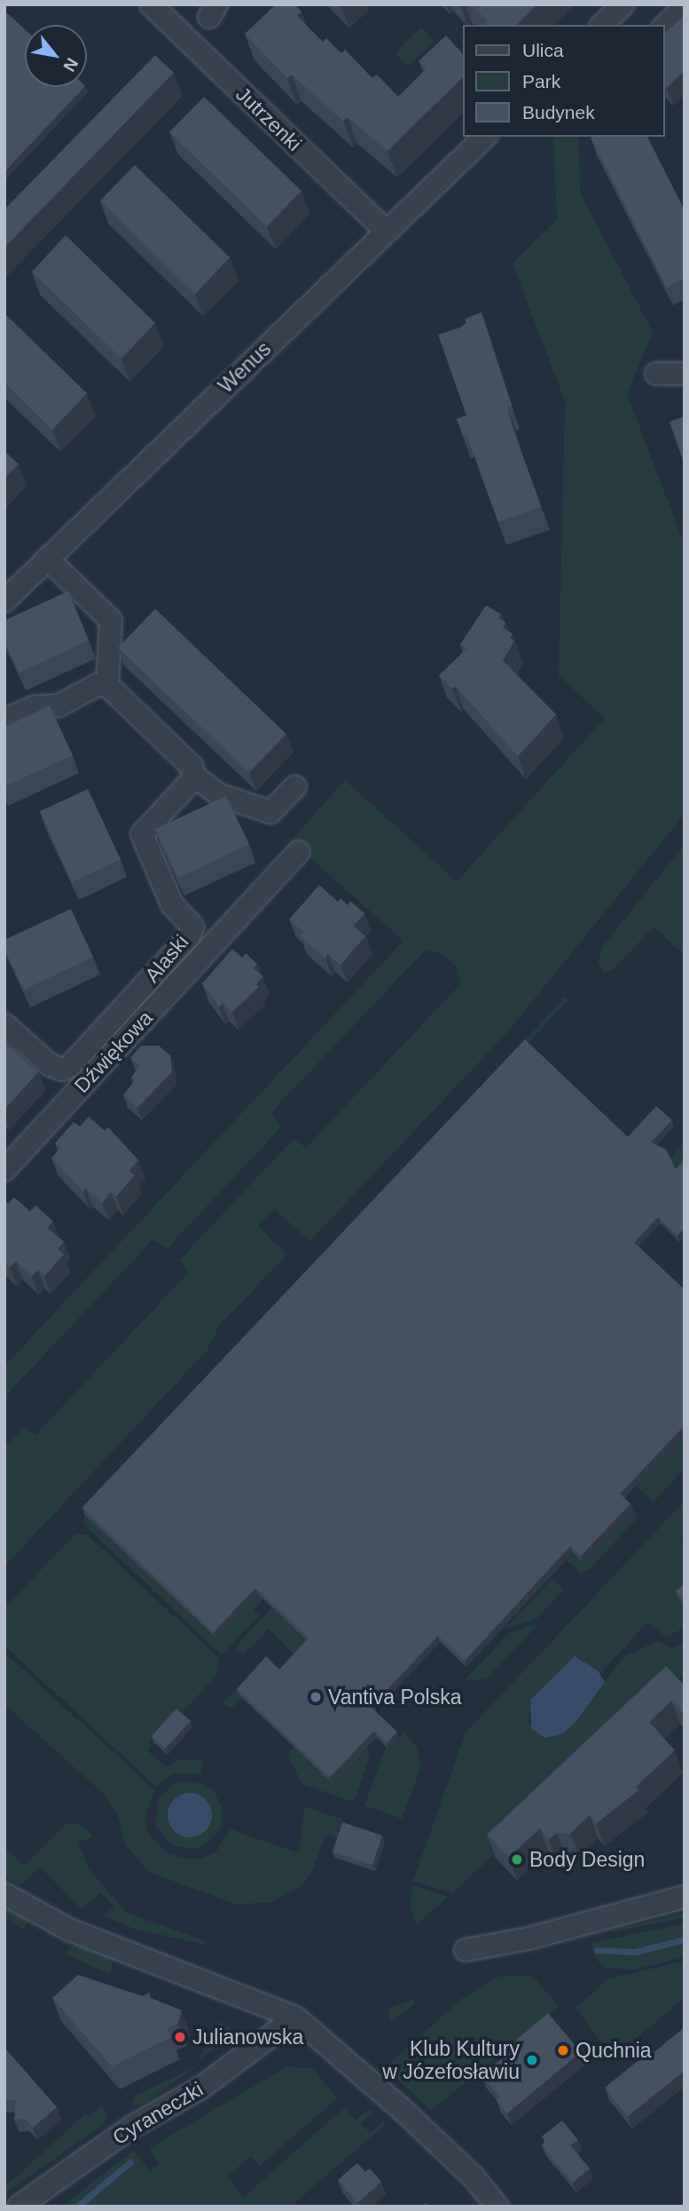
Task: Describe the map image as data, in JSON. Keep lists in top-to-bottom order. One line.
{"streets":{"street":["Jutrzenki","Wenus","Alaski","Dźwiękowa","Cyraneczki"]},"crossings":[["Jutrzenki","Wenus"]],"places":["Vantiva Polska","Body Design","Julianowska","Quchnia","Klub Kultury w Józefosławiu"],"legend":["Ulica","Park","Budynek"],"north":"bottom right"}
